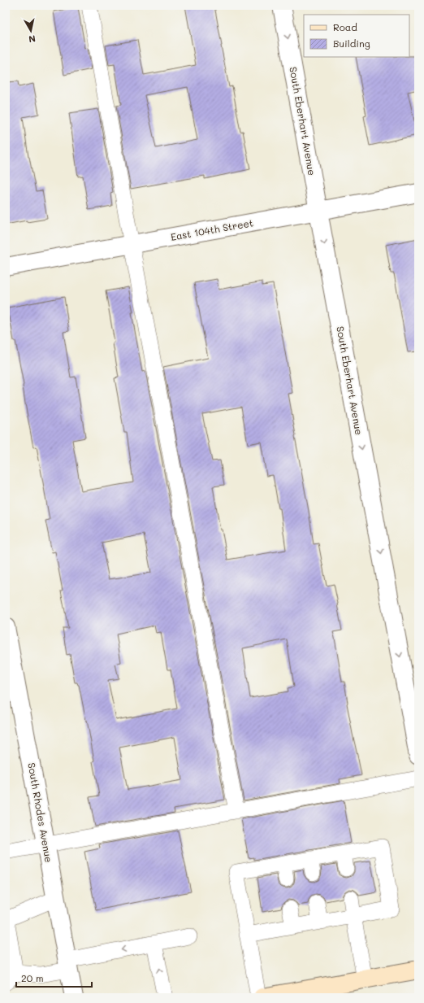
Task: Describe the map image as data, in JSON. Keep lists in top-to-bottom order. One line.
{"streets":{"street":["South Eberhart Avenue","East 104th Street","South Rhodes Avenue"]},"crossings":[["South Eberhart Avenue","East 104th Street"]],"one_way":["South Eberhart Avenue"],"legend":["Road","Building"],"scale_bar":"20 m","north":"bottom"}
